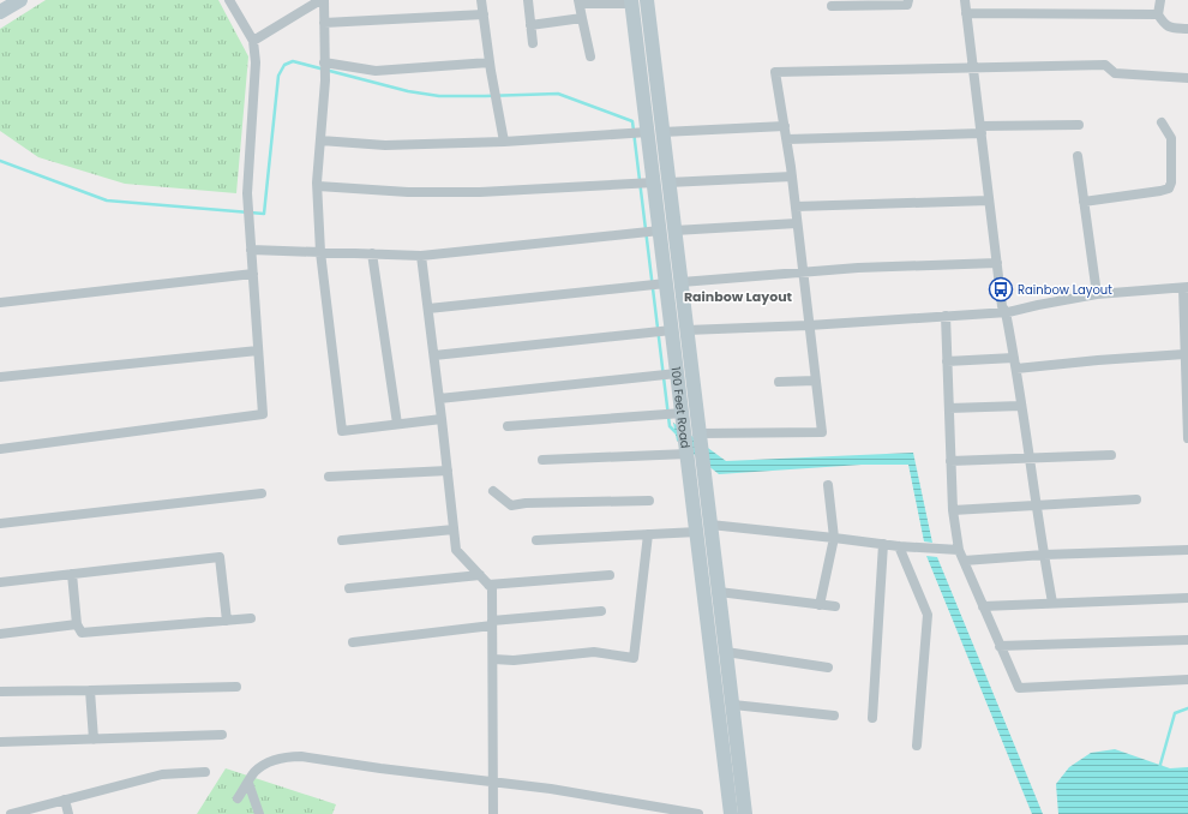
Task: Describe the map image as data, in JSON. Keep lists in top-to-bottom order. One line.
{"streets":{"main road":["100 Feet Road"]},"districts":["Rainbow Layout"],"places":{"bus stop":["Rainbow Layout"]}}
